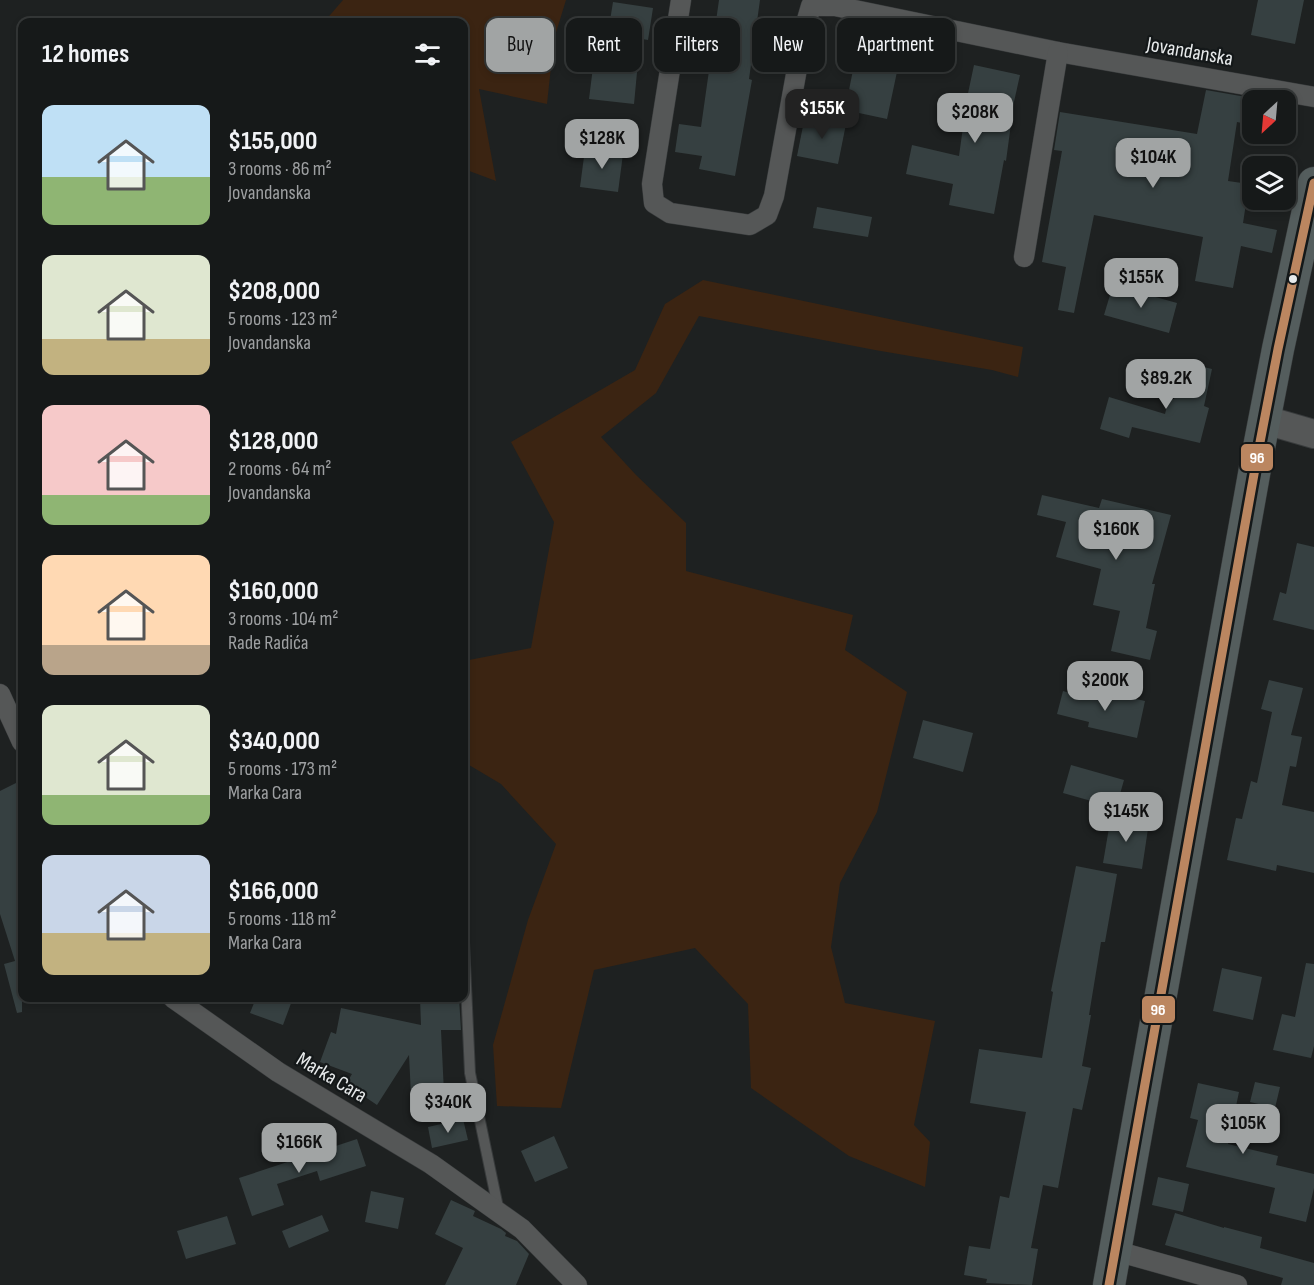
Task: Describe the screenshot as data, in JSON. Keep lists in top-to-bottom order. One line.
{"streets":{"street":["Jovandanska","Marka Cara"]},"lines":["transit line 96"],"north":"bottom left","page":{"chip":["Buy","Rent","Filters","New","Apartment"],"heading":"12 homes","price":["$155K","$208K","$128K","$104K","$155K","$89.2K","$160K","$200K","$145K","$340K","$105K","$166K"],"list":[{"name":"$155,000","note":"3 rooms · 86 m² · Jovandanska"},{"name":"$208,000","note":"5 rooms · 123 m² · Jovandanska"},{"name":"$128,000","note":"2 rooms · 64 m² · Jovandanska"},{"name":"$160,000","note":"3 rooms · 104 m² · Rade Radića"},{"name":"$340,000","note":"5 rooms · 173 m² · Marka Cara"},{"name":"$166,000","note":"5 rooms · 118 m² · Marka Cara"}]}}
